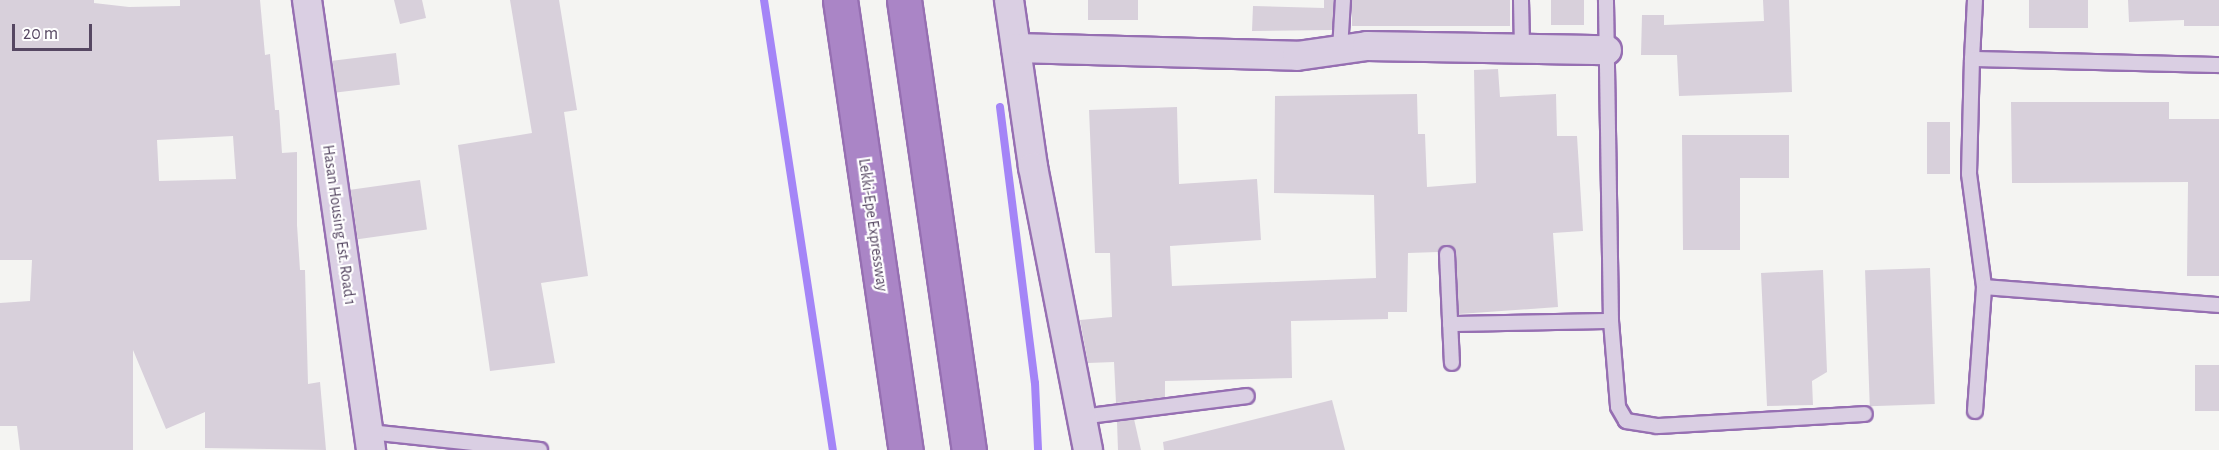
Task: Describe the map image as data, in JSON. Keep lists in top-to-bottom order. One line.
{"streets":{"highway":["Lekki-Epe Expressway"],"street":["Hasan Housing Est. Road 1"]},"scale_bar":"20 m"}
